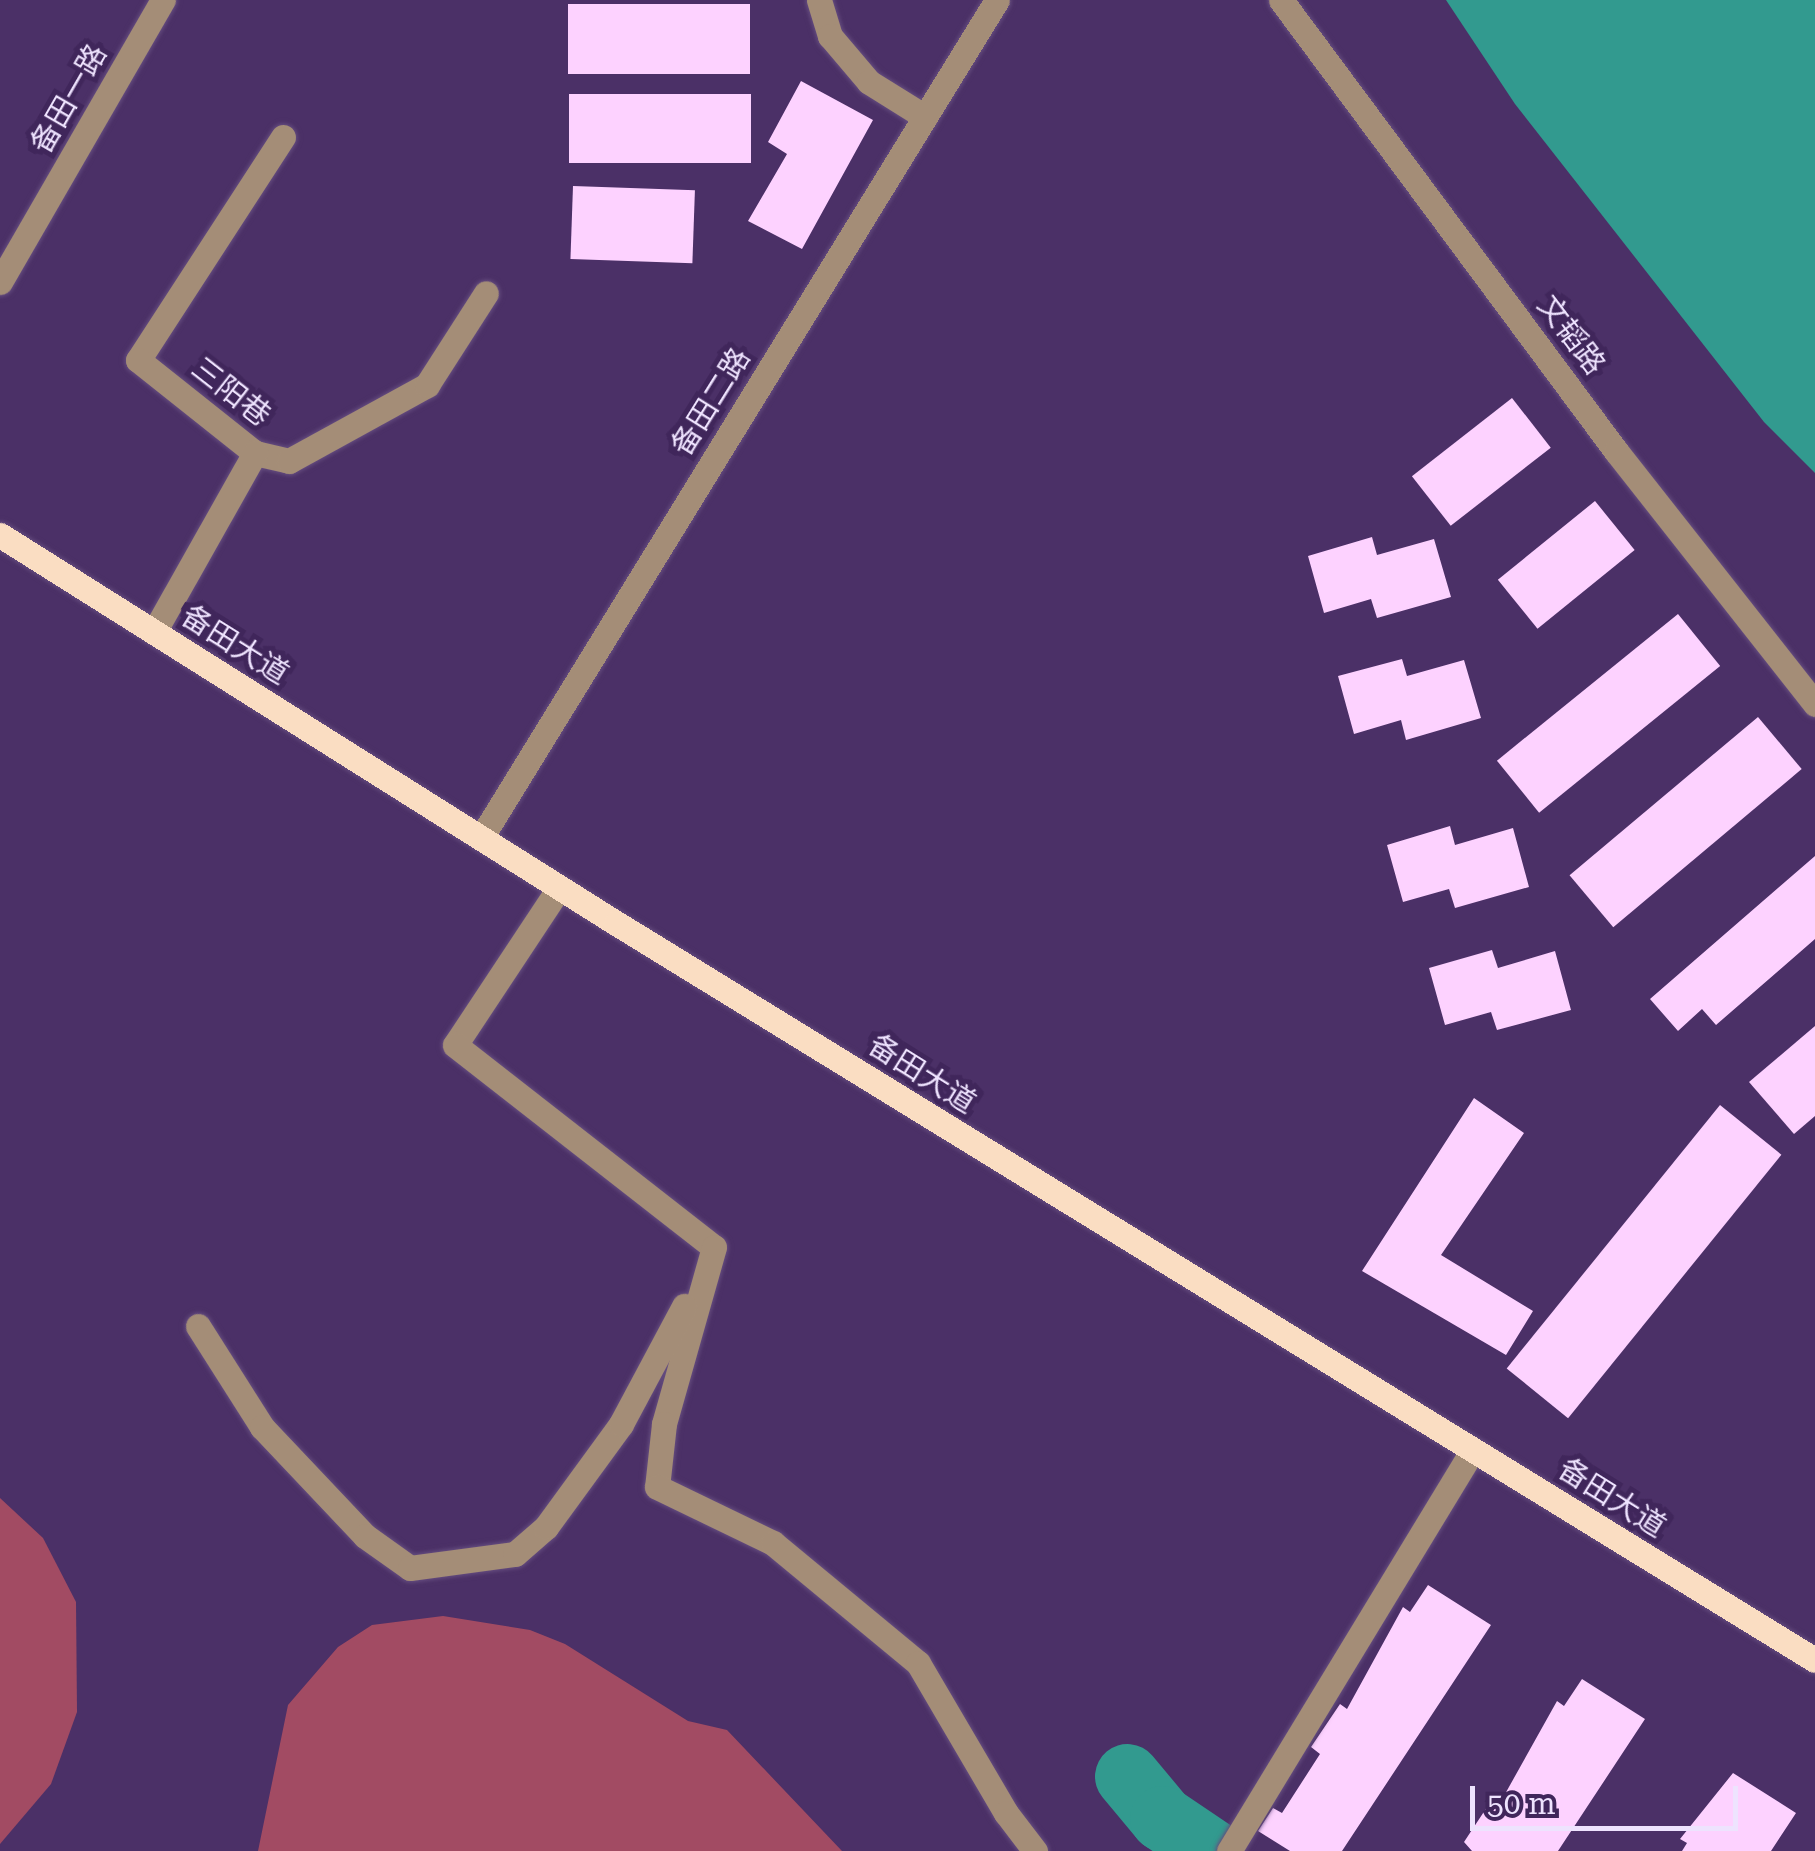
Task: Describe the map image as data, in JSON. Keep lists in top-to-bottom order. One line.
{"streets":{"main road":["备田大道"],"street":["备田一路","文韬路","三阳巷","备田二路"]},"crossings":[["备田二路","备田大道"]],"scale_bar":"50 m"}
